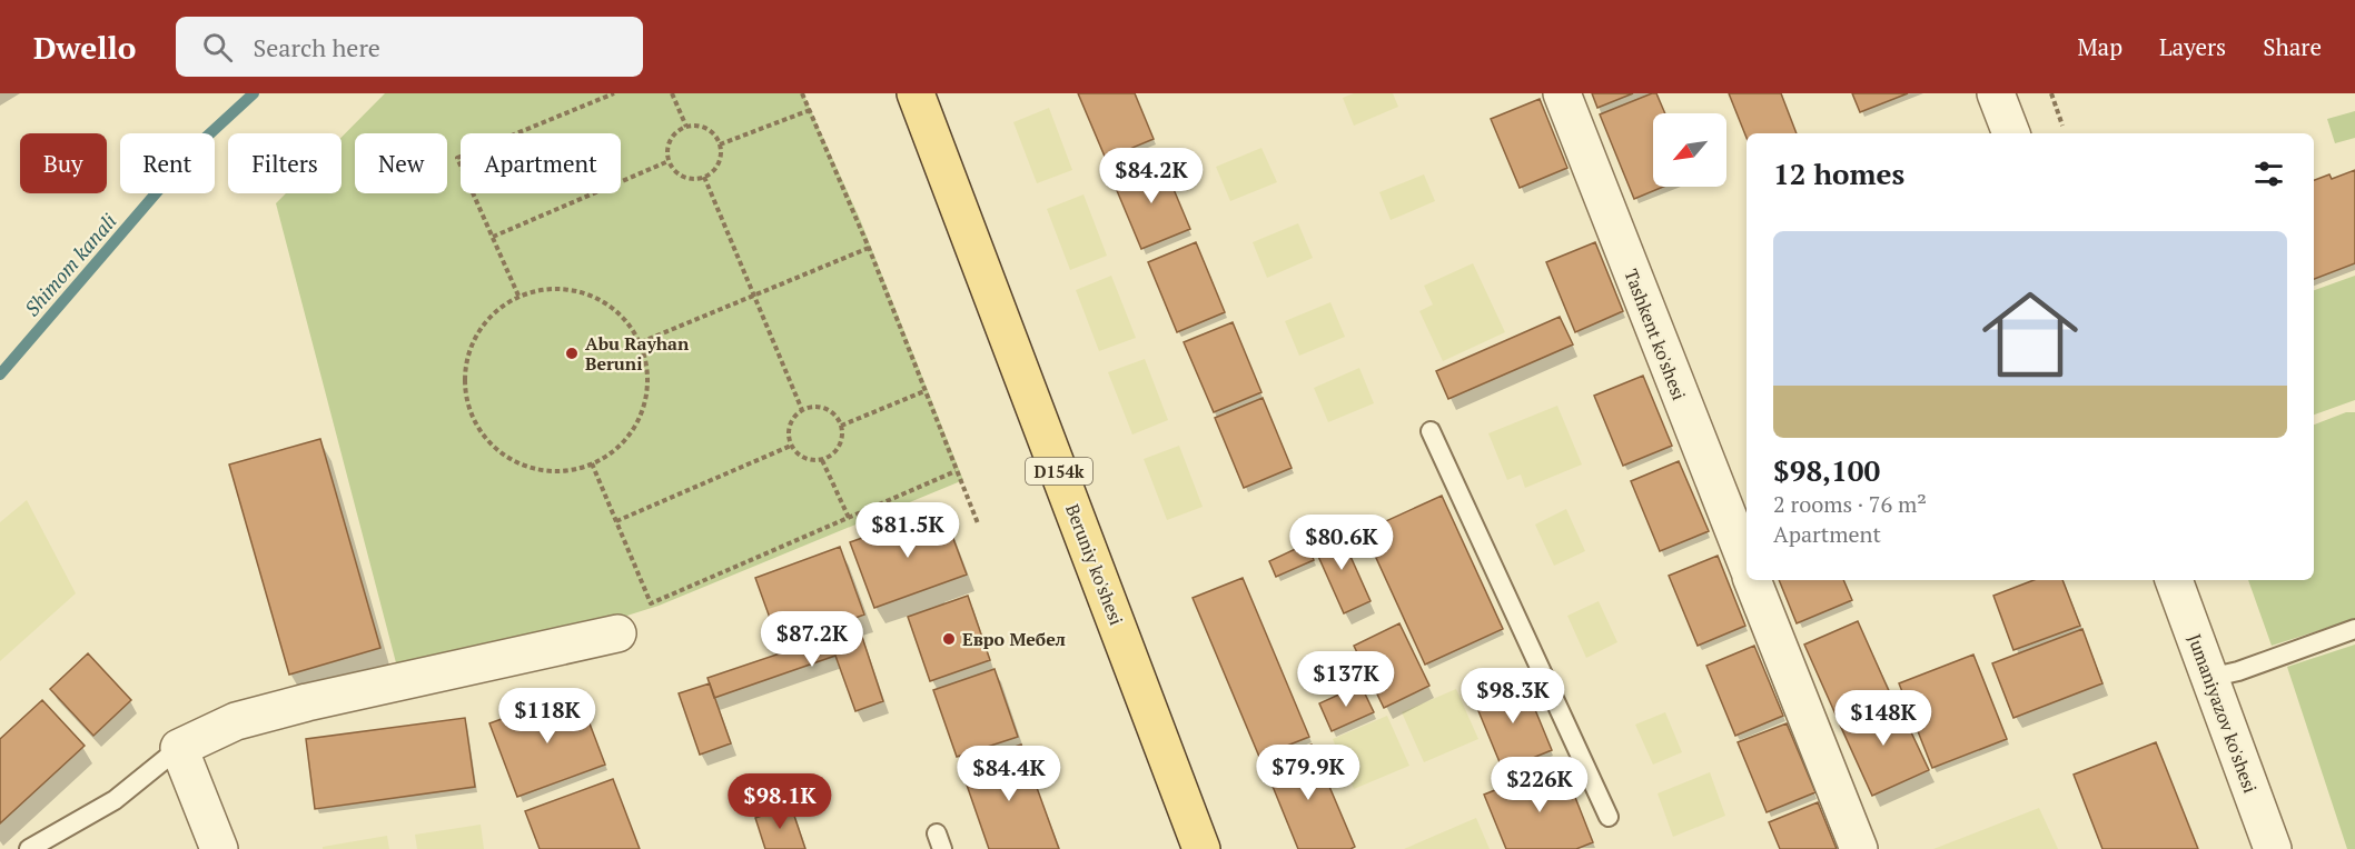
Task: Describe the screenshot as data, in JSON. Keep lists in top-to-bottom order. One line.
{"streets":{"main road":["D154k","Beruniy ko'shesi"],"street":["Tashkent ko'shesi","Jumaniyazov ko'shesi"]},"water":["Shimom kanali"],"places":["Abu Rayhan Beruni","Евро Мебел"],"north":"bottom left","page":{"header":"Dwello","search":"Search here","nav":["Map","Layers","Share"],"chip":["Buy","Rent","Filters","New","Apartment"],"heading":"12 homes","price":["$84.2K","$81.5K","$80.6K","$87.2K","$137K","$98.3K","$118K","$148K","$79.9K","$84.4K","$226K","$98.1K"],"list":[{"name":"$98,100","note":"2 rooms · 76 m² · Apartment"}]}}
